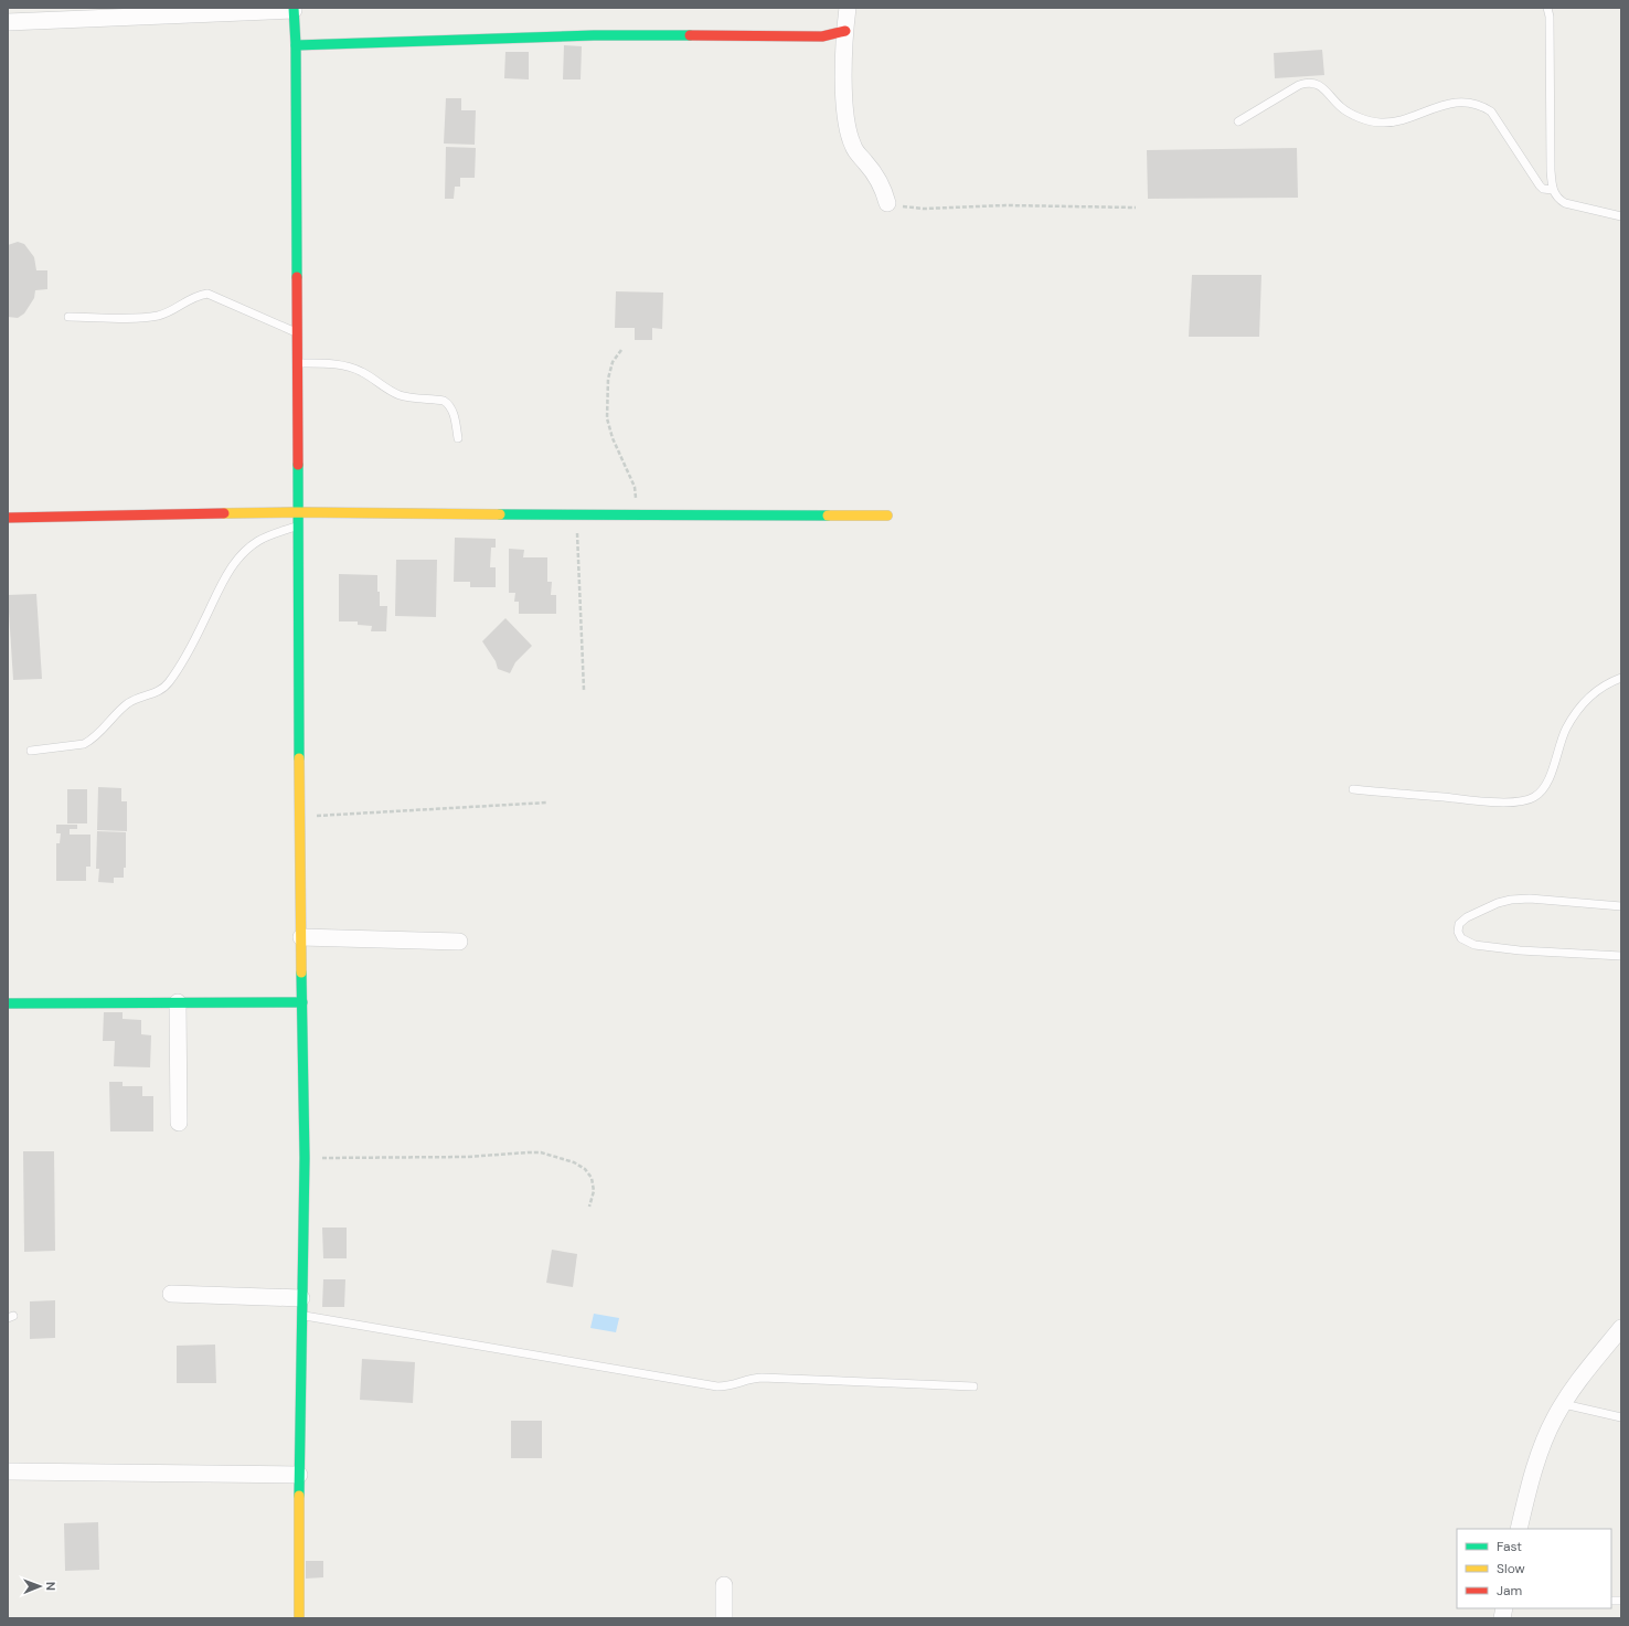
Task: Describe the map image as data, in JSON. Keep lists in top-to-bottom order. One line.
{"legend":["Fast","Slow","Jam"],"north":"right"}
